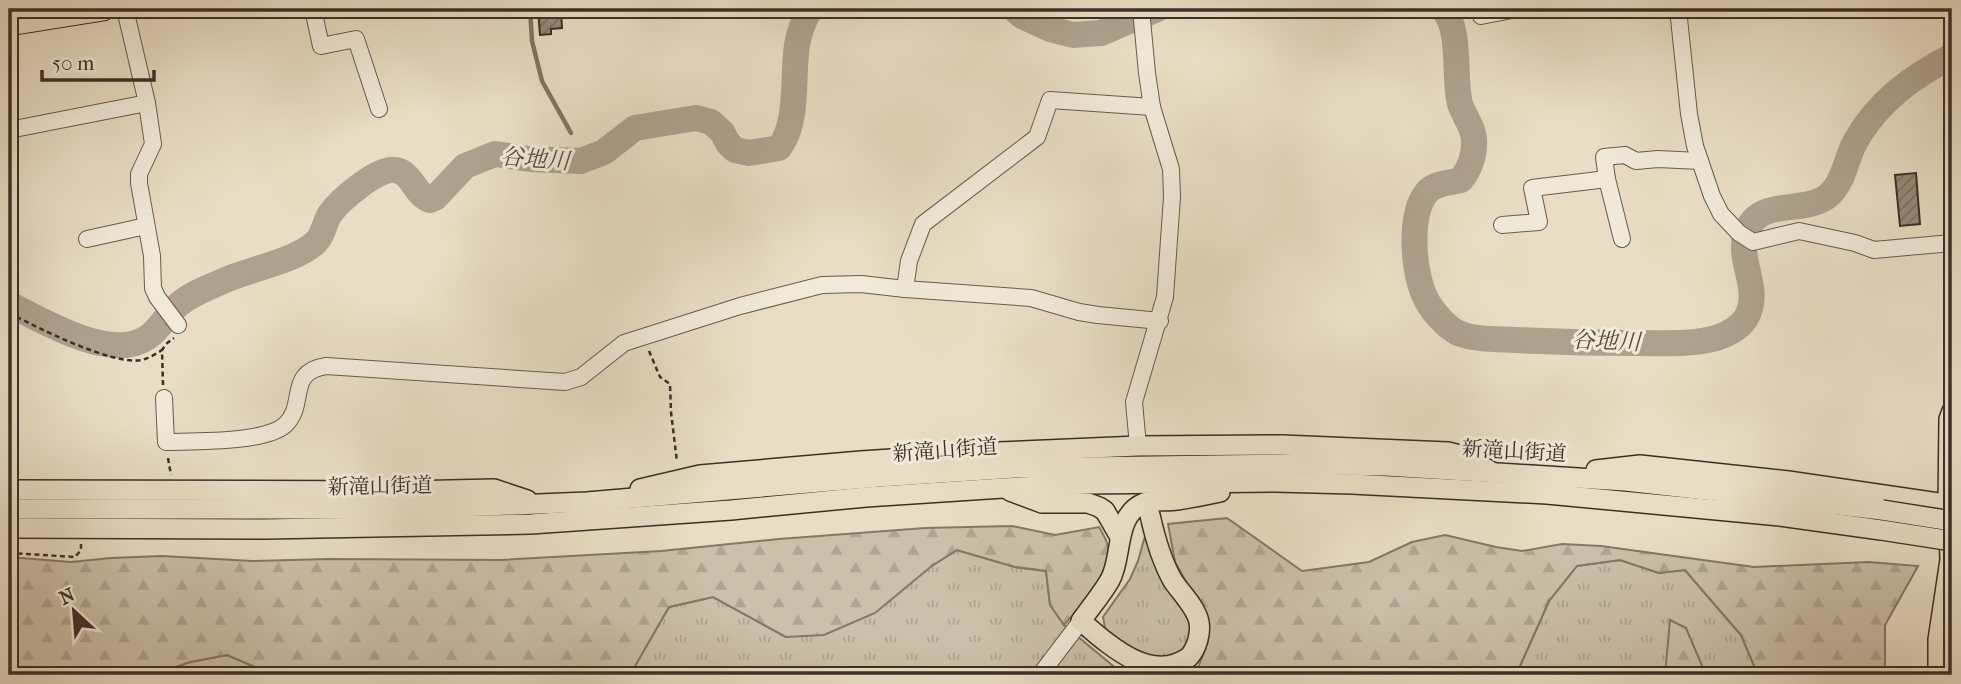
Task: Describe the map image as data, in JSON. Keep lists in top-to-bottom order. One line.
{"streets":{"main road":["新滝山街道"]},"water":["谷地川"],"scale_bar":"50 m","north":"top left"}
